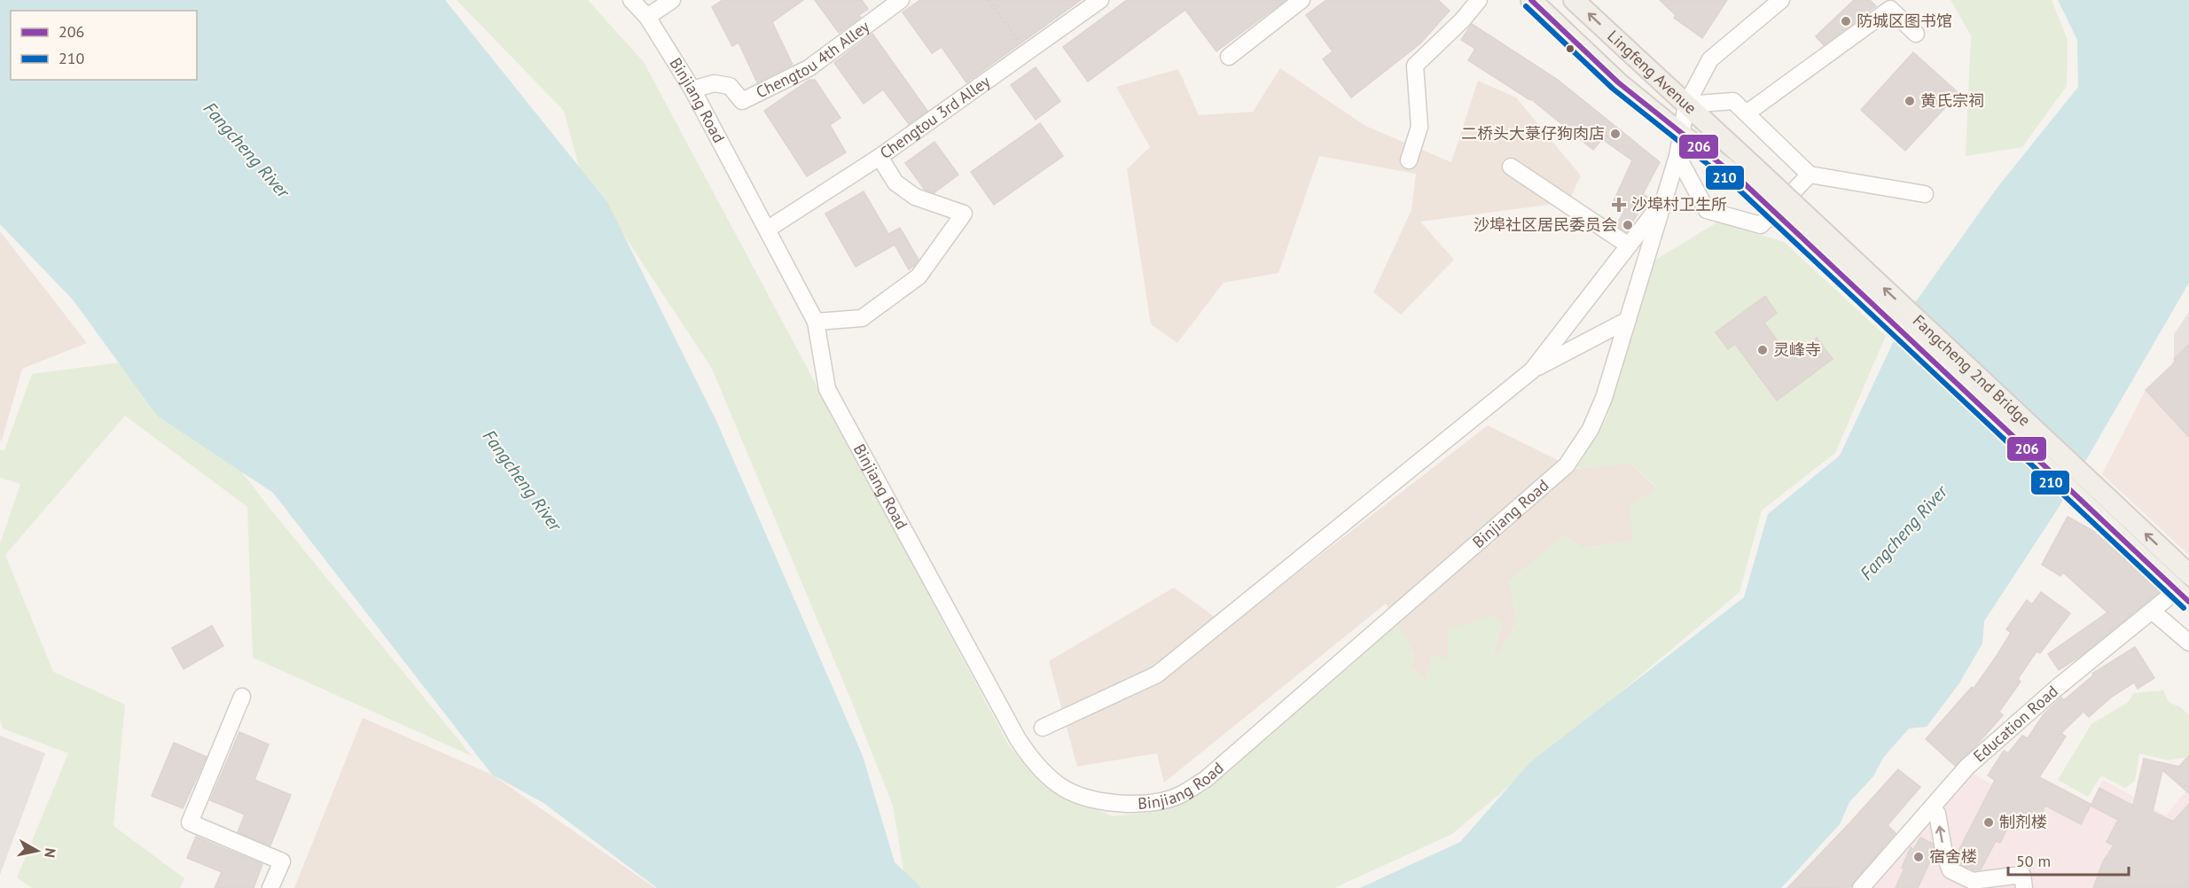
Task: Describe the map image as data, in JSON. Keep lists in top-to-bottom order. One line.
{"streets":{"main road":["Lingfeng Avenue","Fangcheng 2nd Bridge"],"street":["Chengtou 4th Alley","Binjiang Road","Chengtou 3rd Alley","Education Road"]},"crossings":[["Chengtou 4th Alley","Binjiang Road"],["Lingfeng Avenue","Binjiang Road"],["Lingfeng Avenue","Fangcheng 2nd Bridge"],["Binjiang Road","Chengtou 3rd Alley"]],"water":["Fangcheng River"],"places":{"other":["防城区图书馆","黄氏宗祠","二桥头大菉仔狗肉店","沙埠社区居民委员会","灵峰寺","制剂楼","宿舍楼"],"health":["沙埠村卫生所"]},"lines":["transit line 206","transit line 210"],"legend":["206","210"],"scale_bar":"50 m","north":"right"}
